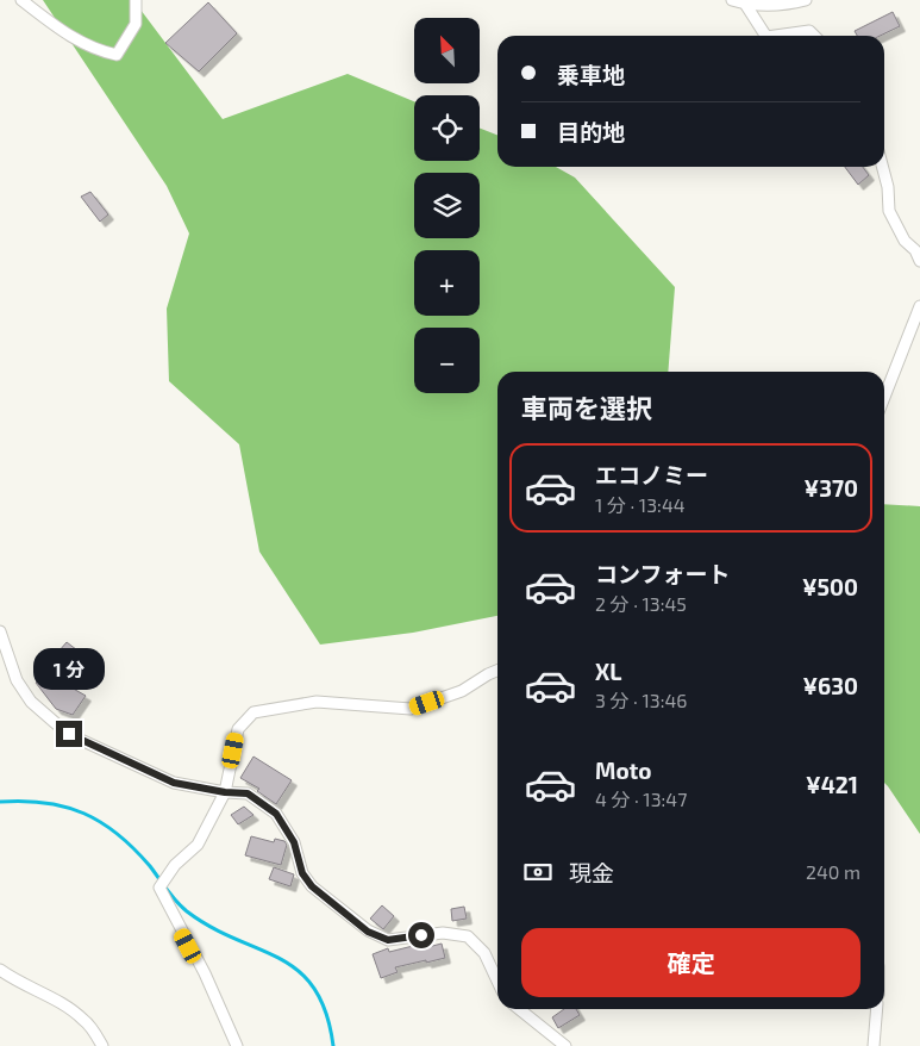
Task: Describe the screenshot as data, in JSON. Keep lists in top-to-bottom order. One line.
{"north":"top left","page":{"map_buttons":["+","−"],"banner":["乗車地","目的地"],"heading":"車両を選択","list":[{"name":"エコノミー","note":"1 分 · 13:44","value":"¥370"},{"name":"コンフォート","note":"2 分 · 13:45","value":"¥500"},{"name":"XL","note":"3 分 · 13:46","value":"¥630"},{"name":"Moto","note":"4 分 · 13:47","value":"¥421"}],"bubble":"1 分","pay":["現金","240 m"],"buttons":"確定"}}
